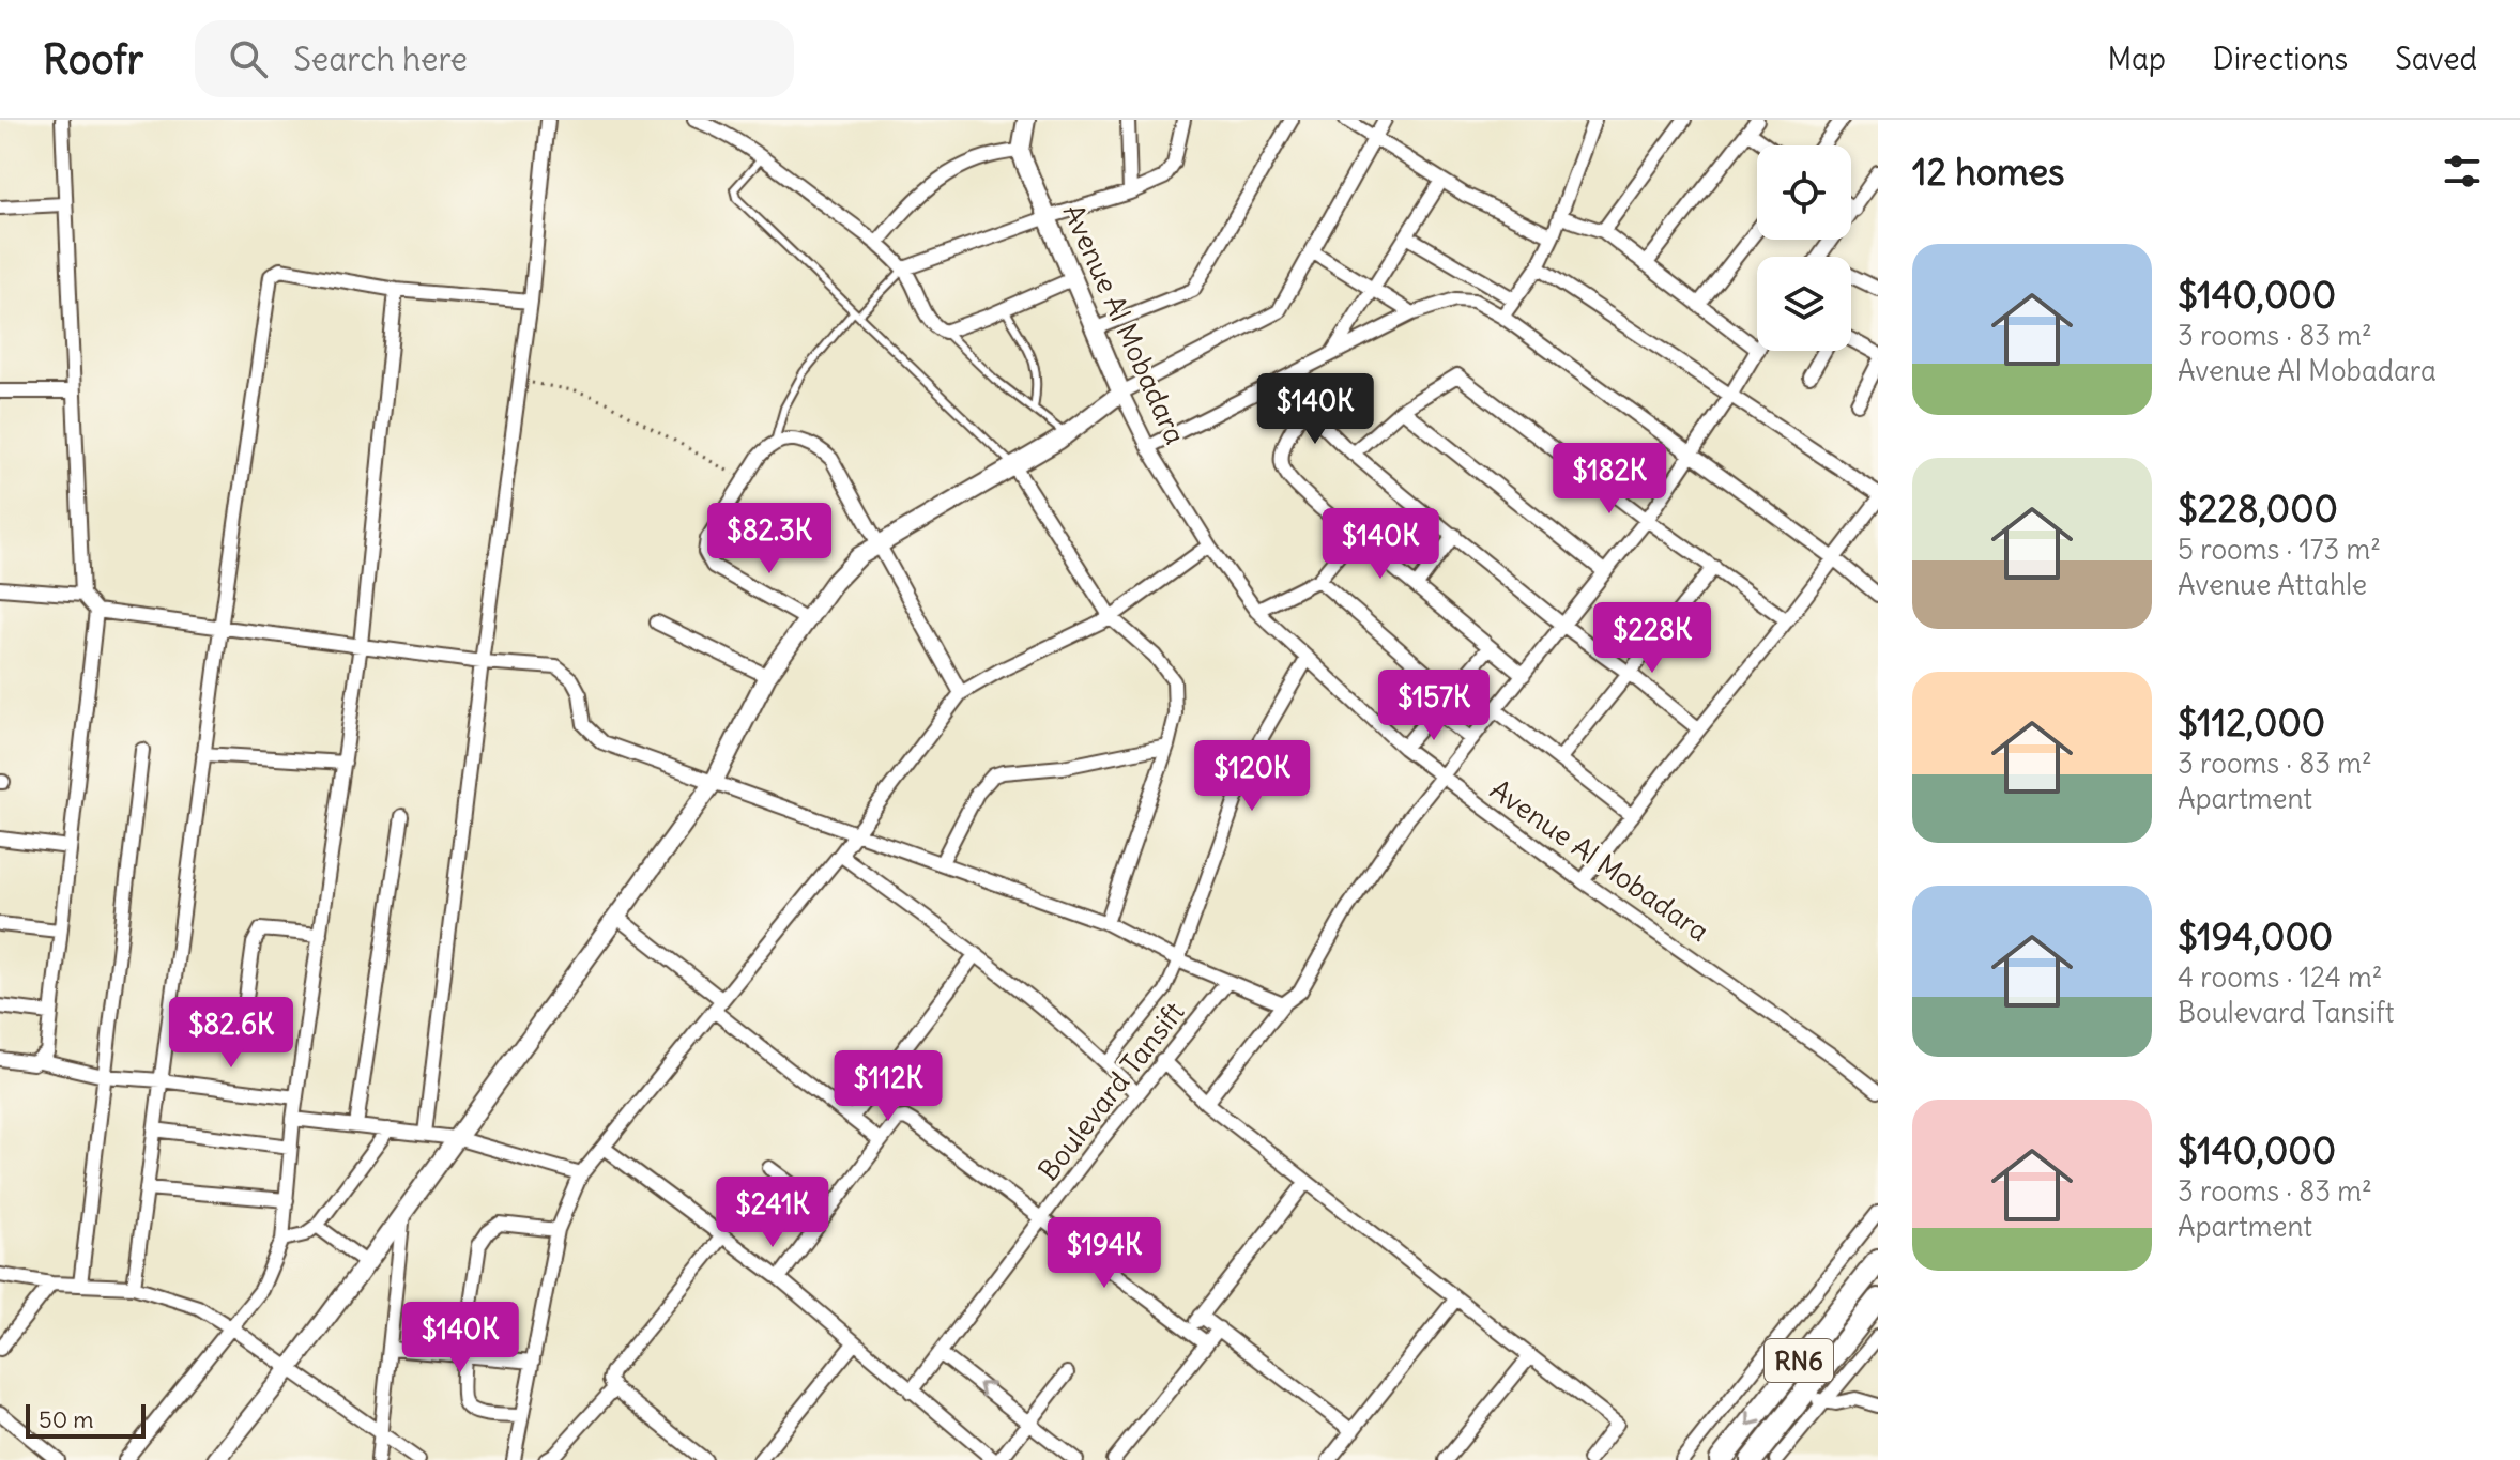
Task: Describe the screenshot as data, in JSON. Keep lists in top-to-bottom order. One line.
{"streets":{"main road":["RN6"],"street":["Avenue Al Mobadara","Boulevard Tansift"]},"scale_bar":"50 m","page":{"header":"Roofr","search":"Search here","nav":["Map","Directions","Saved"],"heading":"12 homes","list":[{"name":"$140,000","note":"3 rooms · 83 m² · Avenue Al Mobadara"},{"name":"$228,000","note":"5 rooms · 173 m² · Avenue Attahle"},{"name":"$112,000","note":"3 rooms · 83 m² · Apartment"},{"name":"$194,000","note":"4 rooms · 124 m² · Boulevard Tansift"},{"name":"$140,000","note":"3 rooms · 83 m² · Apartment"}],"price":["$140K","$182K","$82.3K","$140K","$228K","$157K","$120K","$82.6K","$112K","$241K","$194K","$140K"],"scale":"50 m"}}
